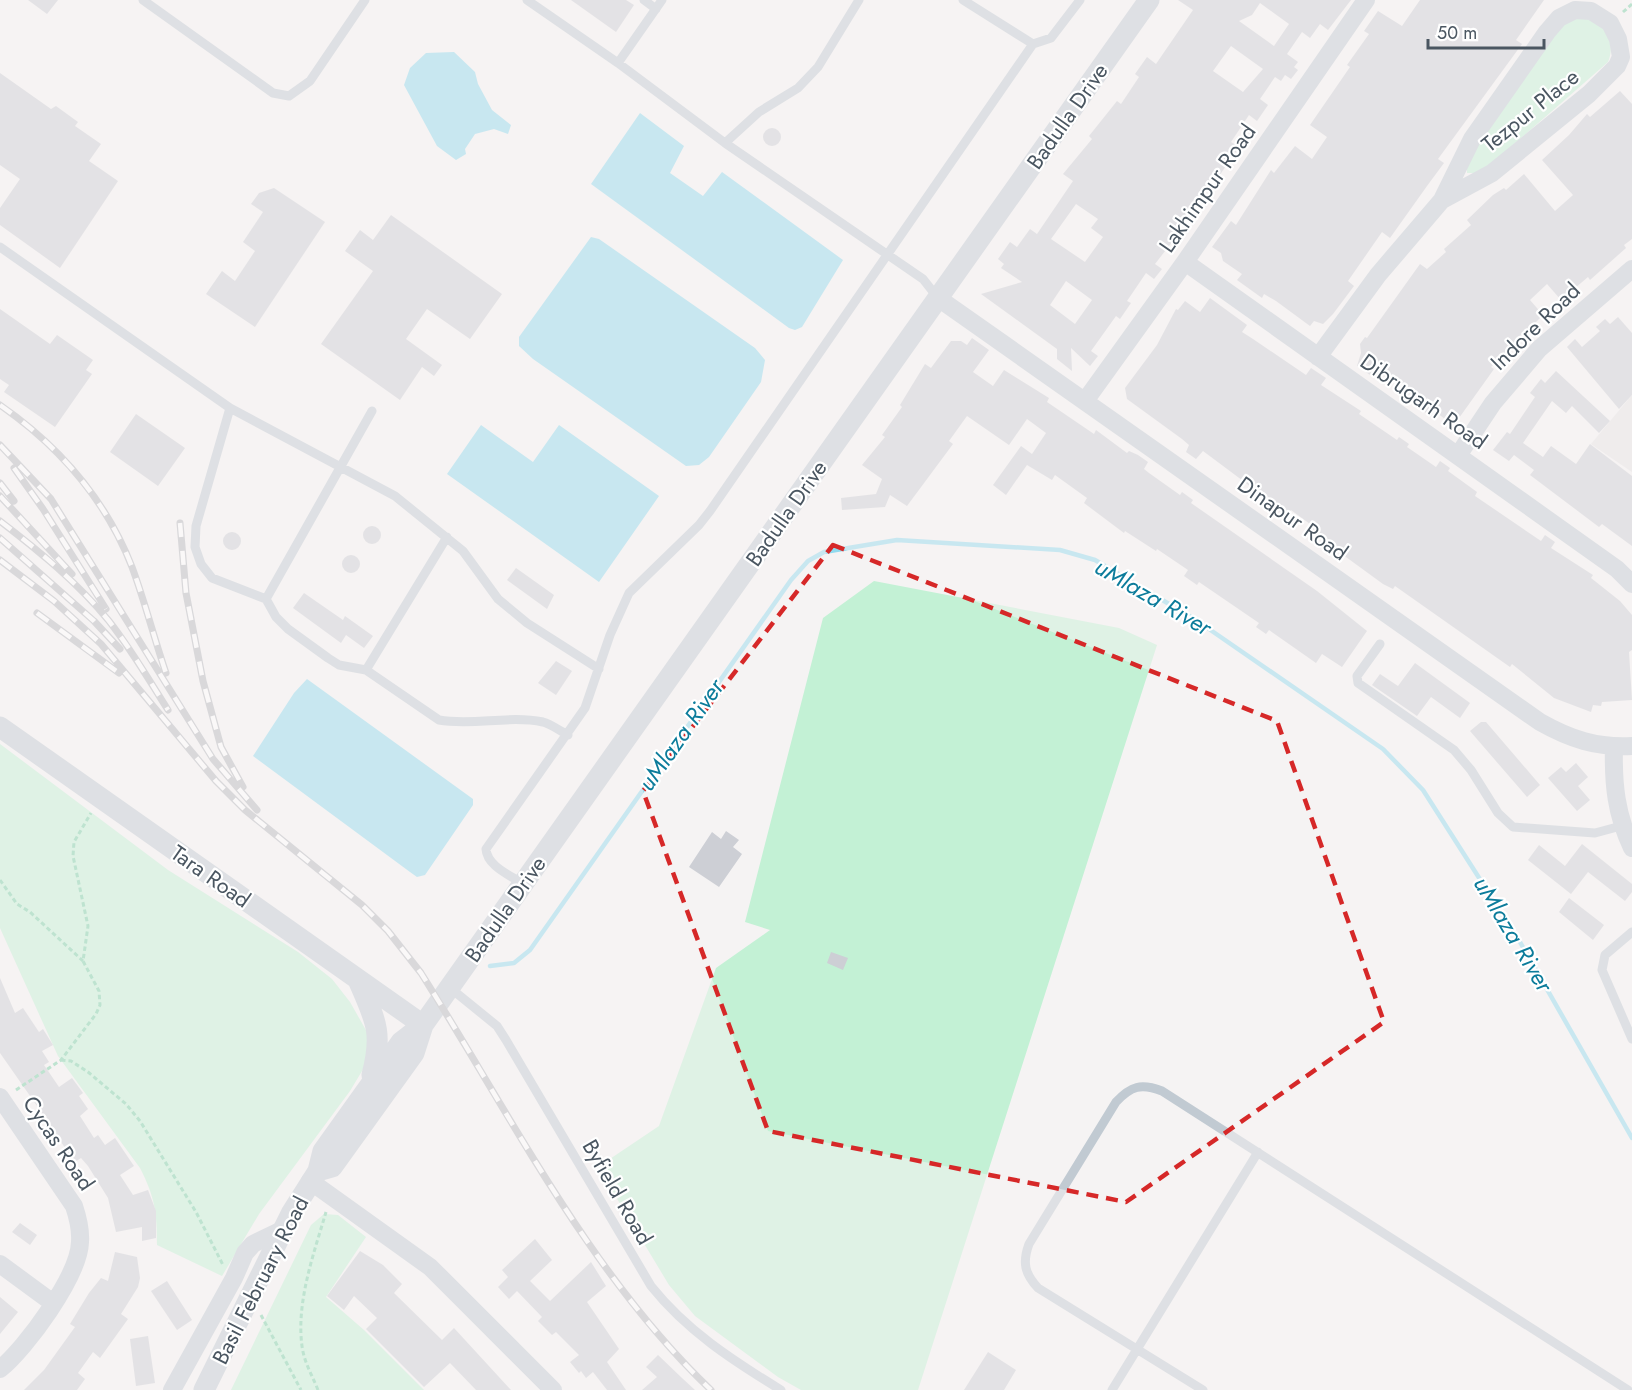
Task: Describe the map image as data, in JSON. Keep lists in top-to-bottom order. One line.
{"streets":{"street":["Tezpur Place","Badulla Drive","Lakhimpur Road","Indore Road","Dibrugarh Road","Dinapur Road","Tara Road","Cycas Road","Basil February Road"],"lane":["Byfield Road"]},"crossings":[["Tezpur Place","Dibrugarh Road"],["Badulla Drive","Dinapur Road"],["Badulla Drive","Tara Road"],["Badulla Drive","Byfield Road"],["Badulla Drive","Basil February Road"],["Lakhimpur Road","Dibrugarh Road"],["Lakhimpur Road","Dinapur Road"],["Indore Road","Dibrugarh Road"],["Tara Road","Basil February Road"]],"water":["uMlaza River"],"scale_bar":"50 m"}
